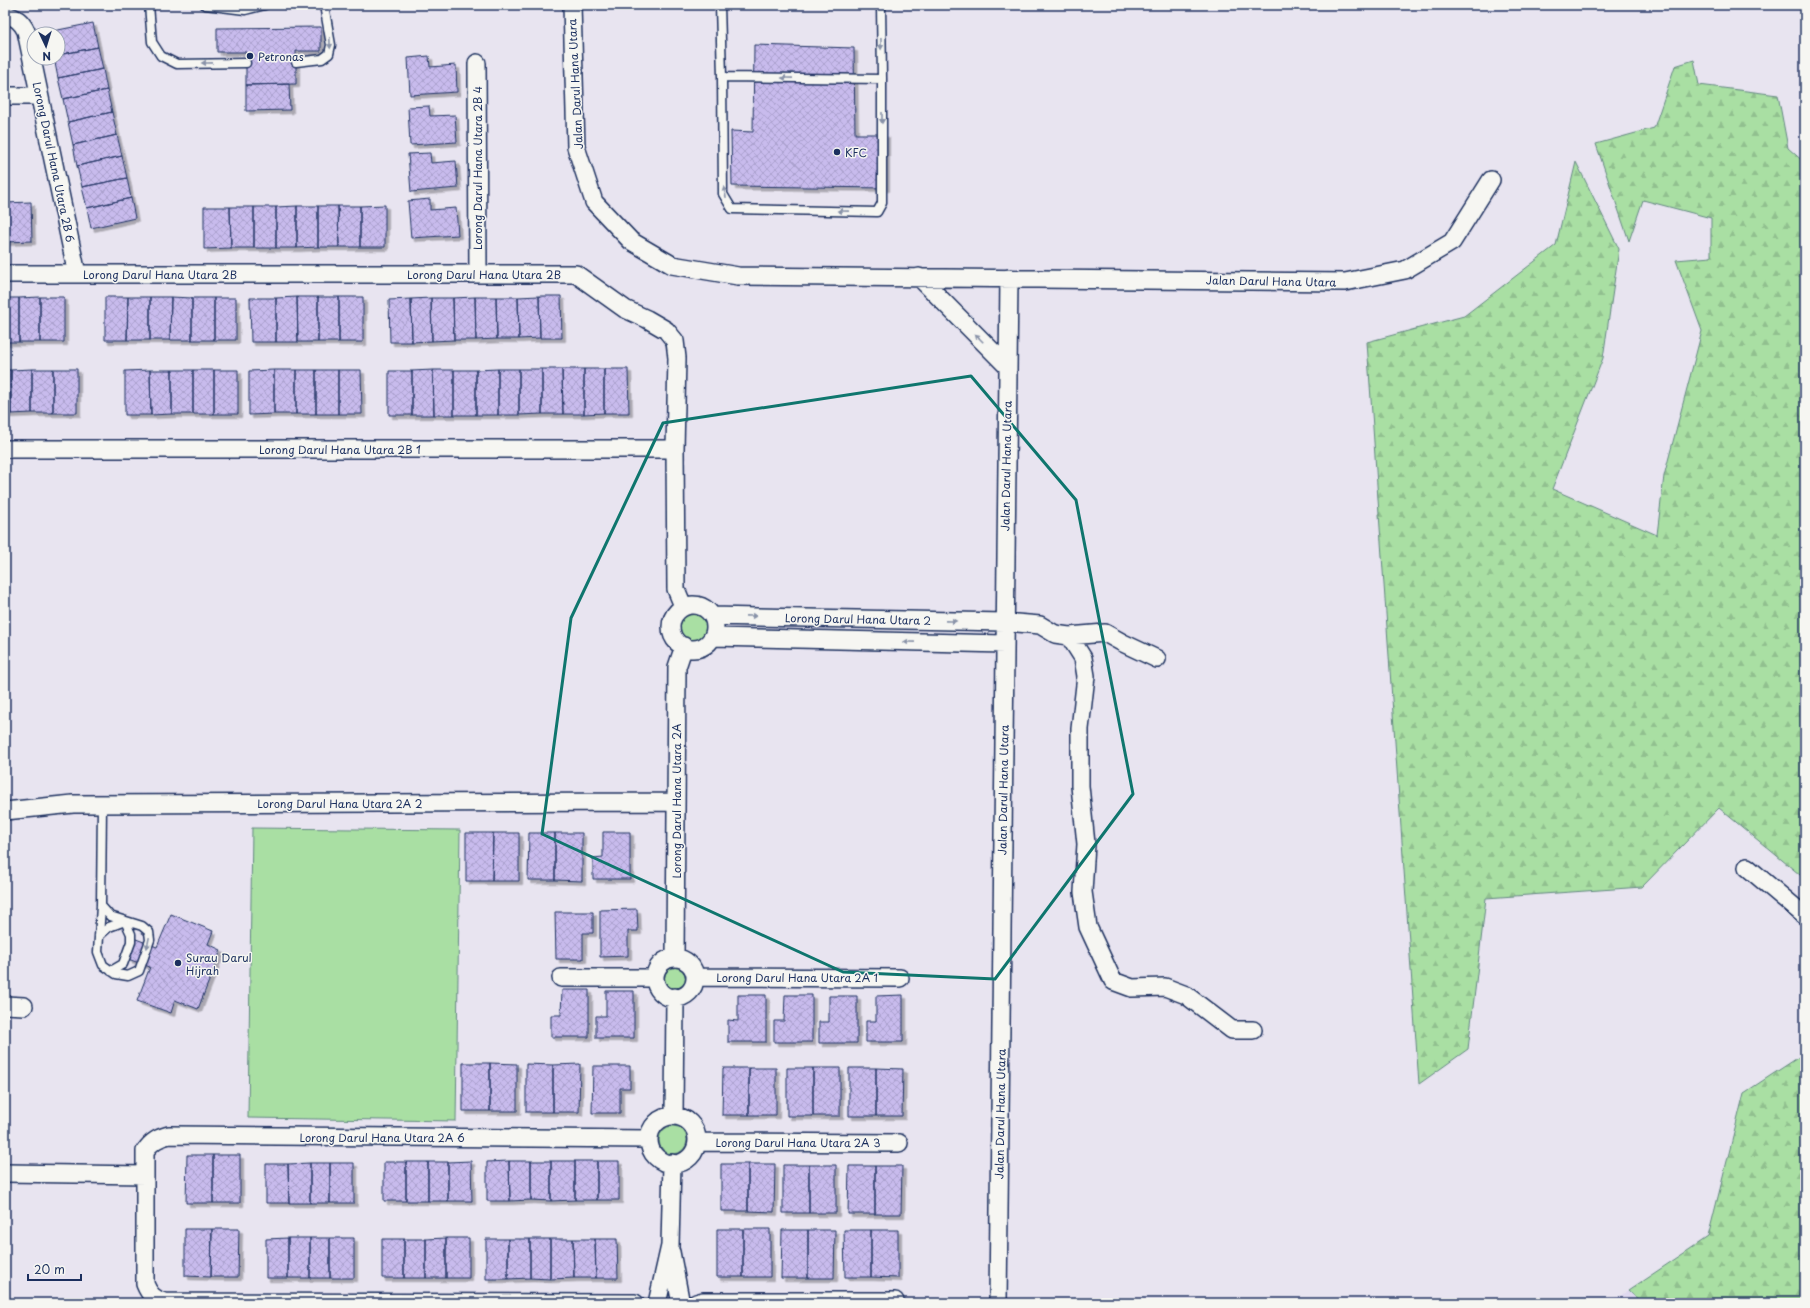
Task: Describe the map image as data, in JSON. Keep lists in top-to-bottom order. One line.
{"streets":{"street":["Jalan Darul Hana Utara","Lorong Darul Hana Utara 2B 6","Lorong Darul Hana Utara 2B 4","Lorong Darul Hana Utara 2B","Lorong Darul Hana Utara 2B 1","Lorong Darul Hana Utara 2","Lorong Darul Hana Utara 2A","Lorong Darul Hana Utara 2A 2","Lorong Darul Hana Utara 2A 1","Lorong Darul Hana Utara 2A 6","Lorong Darul Hana Utara 2A 3"]},"crossings":[["Jalan Darul Hana Utara","Lorong Darul Hana Utara 2"],["Lorong Darul Hana Utara 2B 6","Lorong Darul Hana Utara 2B"],["Lorong Darul Hana Utara 2B 4","Lorong Darul Hana Utara 2B"],["Lorong Darul Hana Utara 2B","Lorong Darul Hana Utara 2B 1"],["Lorong Darul Hana Utara 2B","Lorong Darul Hana Utara 2"],["Lorong Darul Hana Utara 2B","Lorong Darul Hana Utara 2A"],["Lorong Darul Hana Utara 2","Lorong Darul Hana Utara 2A"],["Lorong Darul Hana Utara 2A","Lorong Darul Hana Utara 2A 2"],["Lorong Darul Hana Utara 2A","Lorong Darul Hana Utara 2A 1"],["Lorong Darul Hana Utara 2A 6","Lorong Darul Hana Utara 2A 3"]],"places":["Petronas","KFC","Surau Darul Hijrah"],"scale_bar":"20 m","north":"bottom"}
